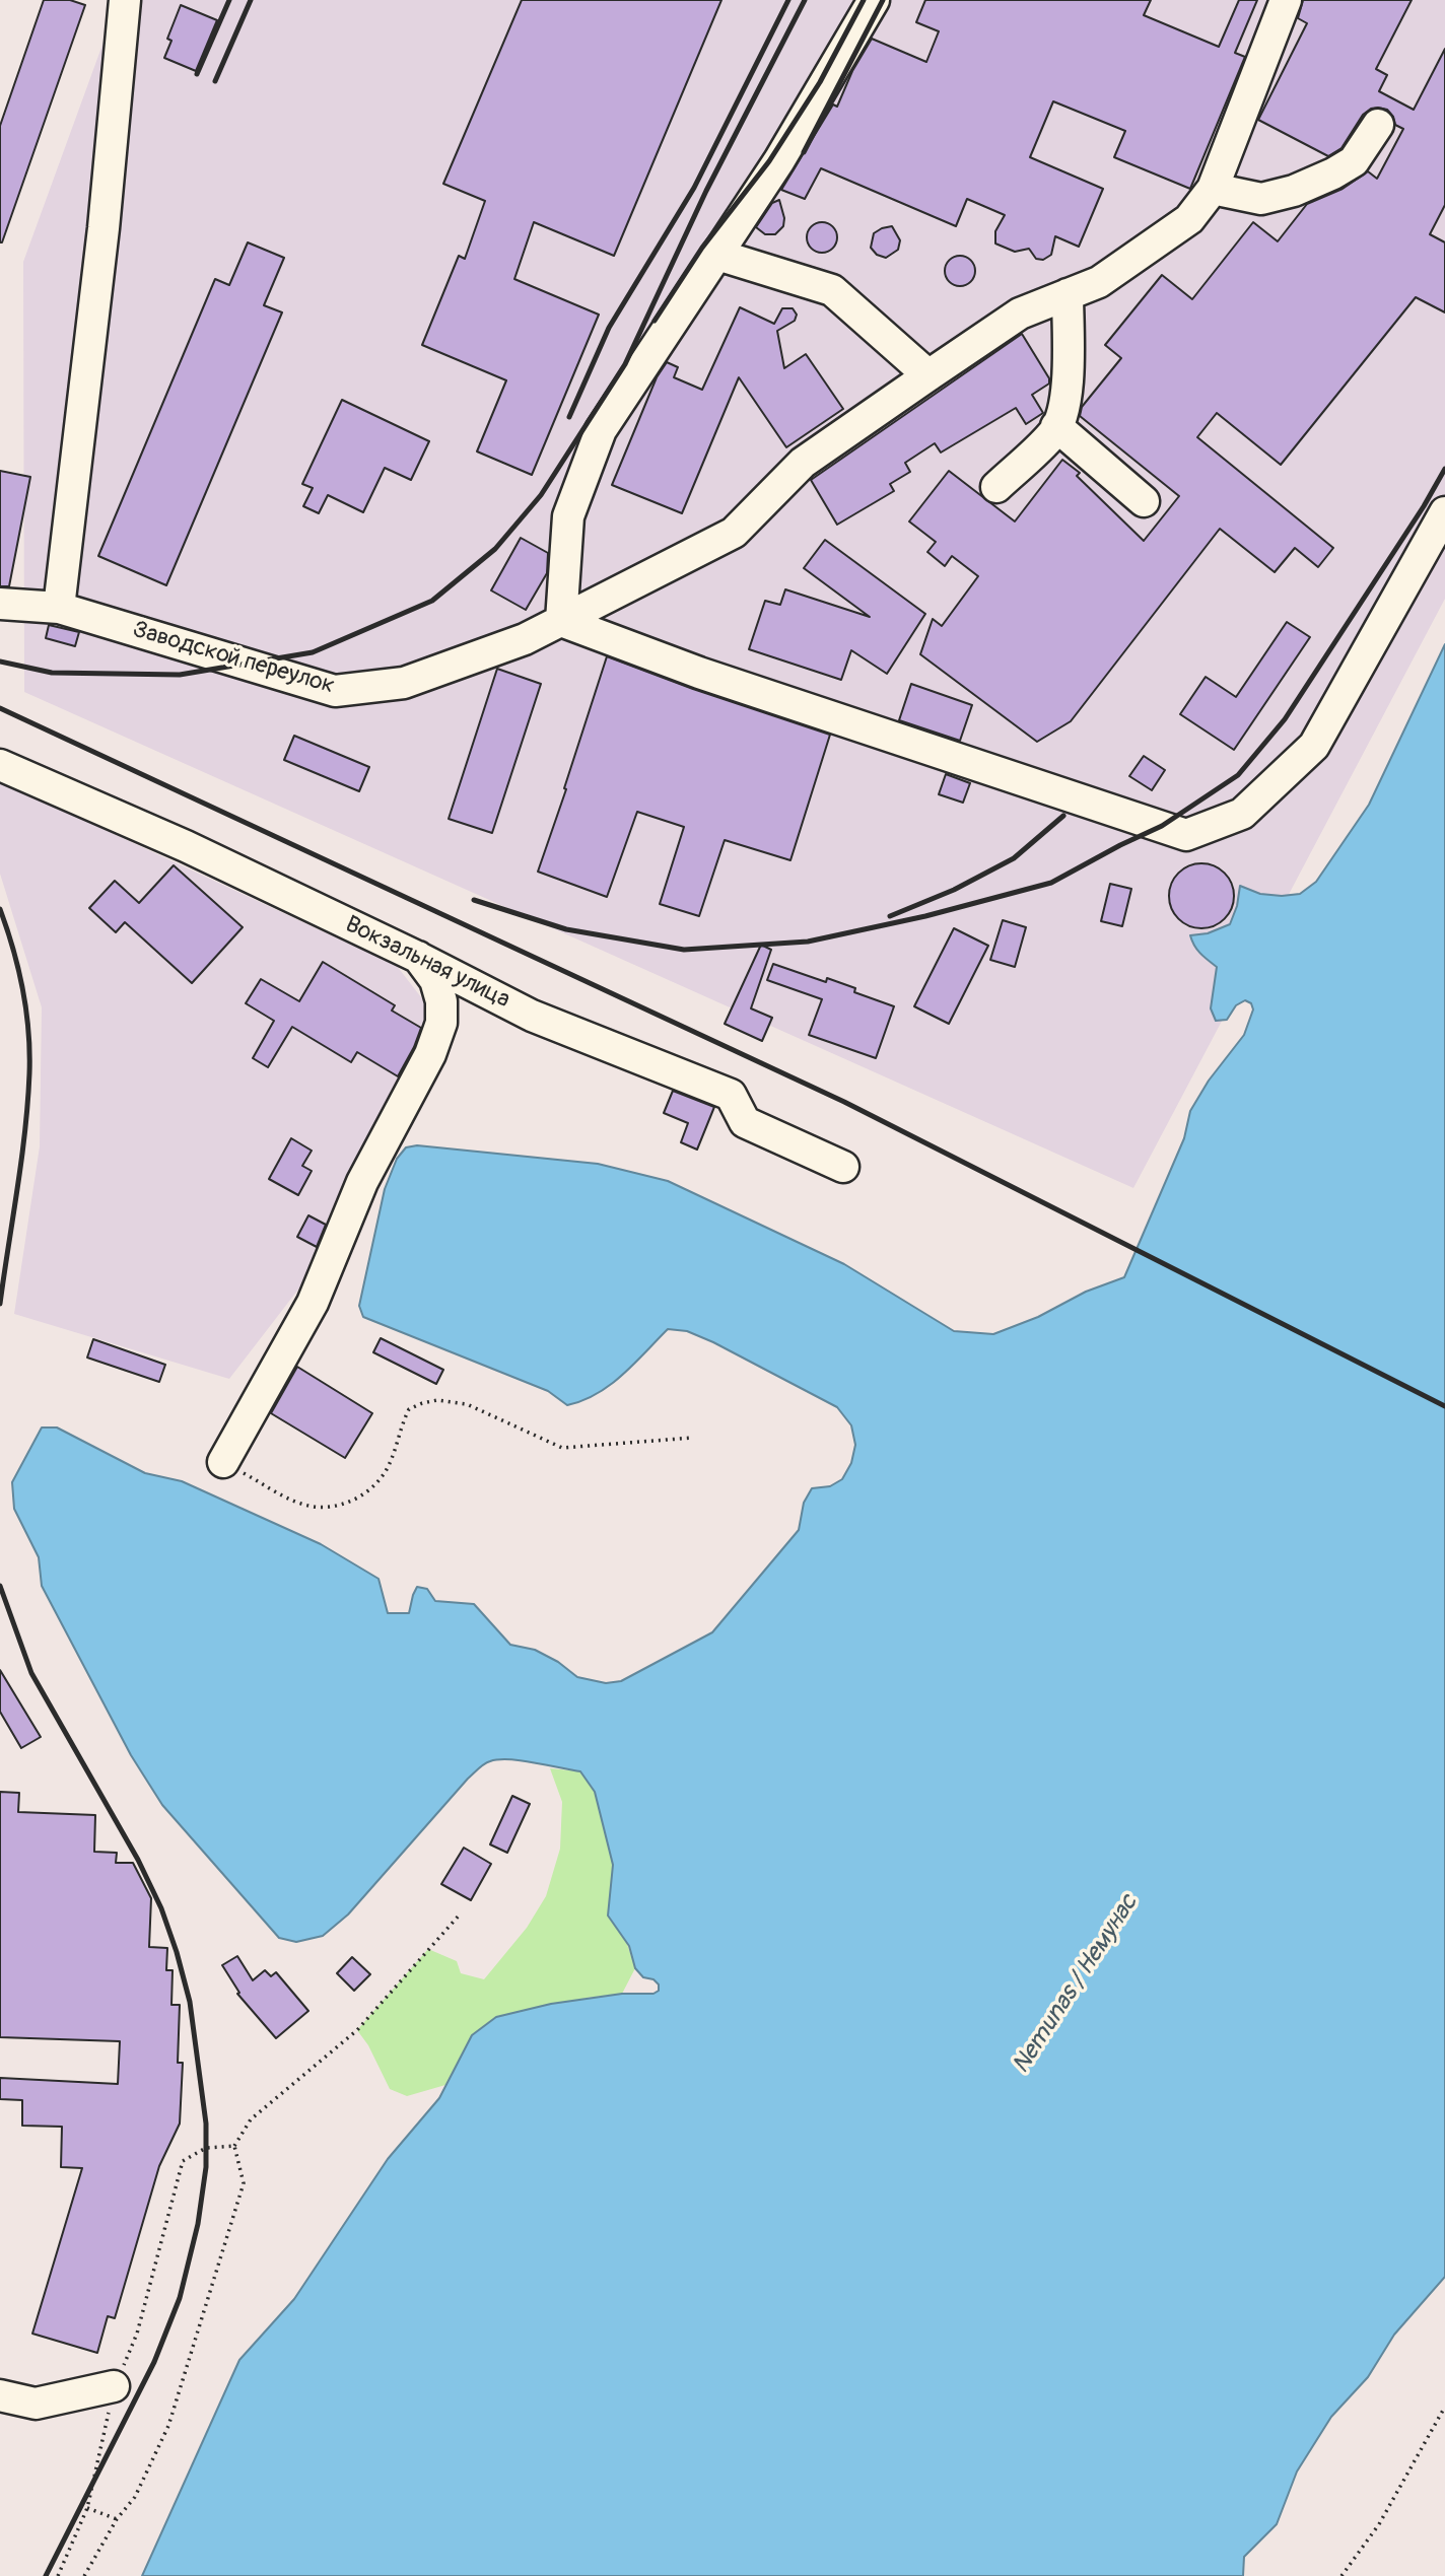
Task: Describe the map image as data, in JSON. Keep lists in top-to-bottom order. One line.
{"streets":{"street":["Заводской переулок","Вокзальная улица"]},"water":["Nemunas / Немунас"]}
